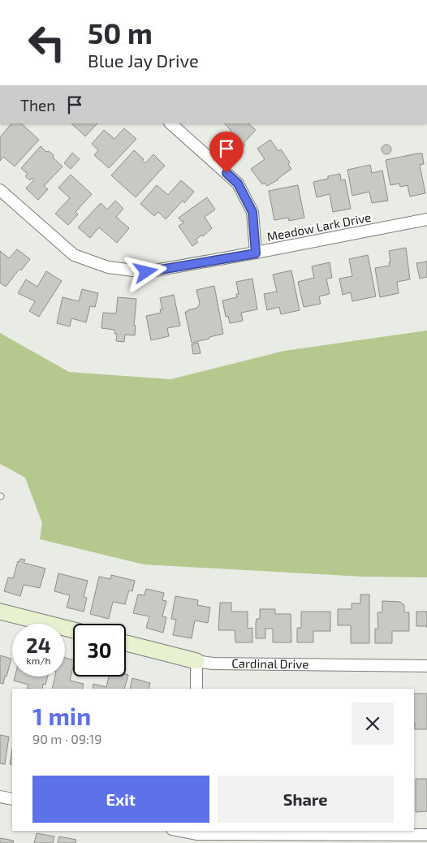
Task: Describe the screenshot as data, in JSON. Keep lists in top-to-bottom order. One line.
{"streets":{"street":["Meadow Lark Drive","Cardinal Drive"]},"page":{"turn":["50 m","Blue Jay Drive"],"then":"Then","speed":"24 km/h","limit":"30","heading":["1 min","90 m · 09:19"],"buttons":["Exit","Share"]}}
